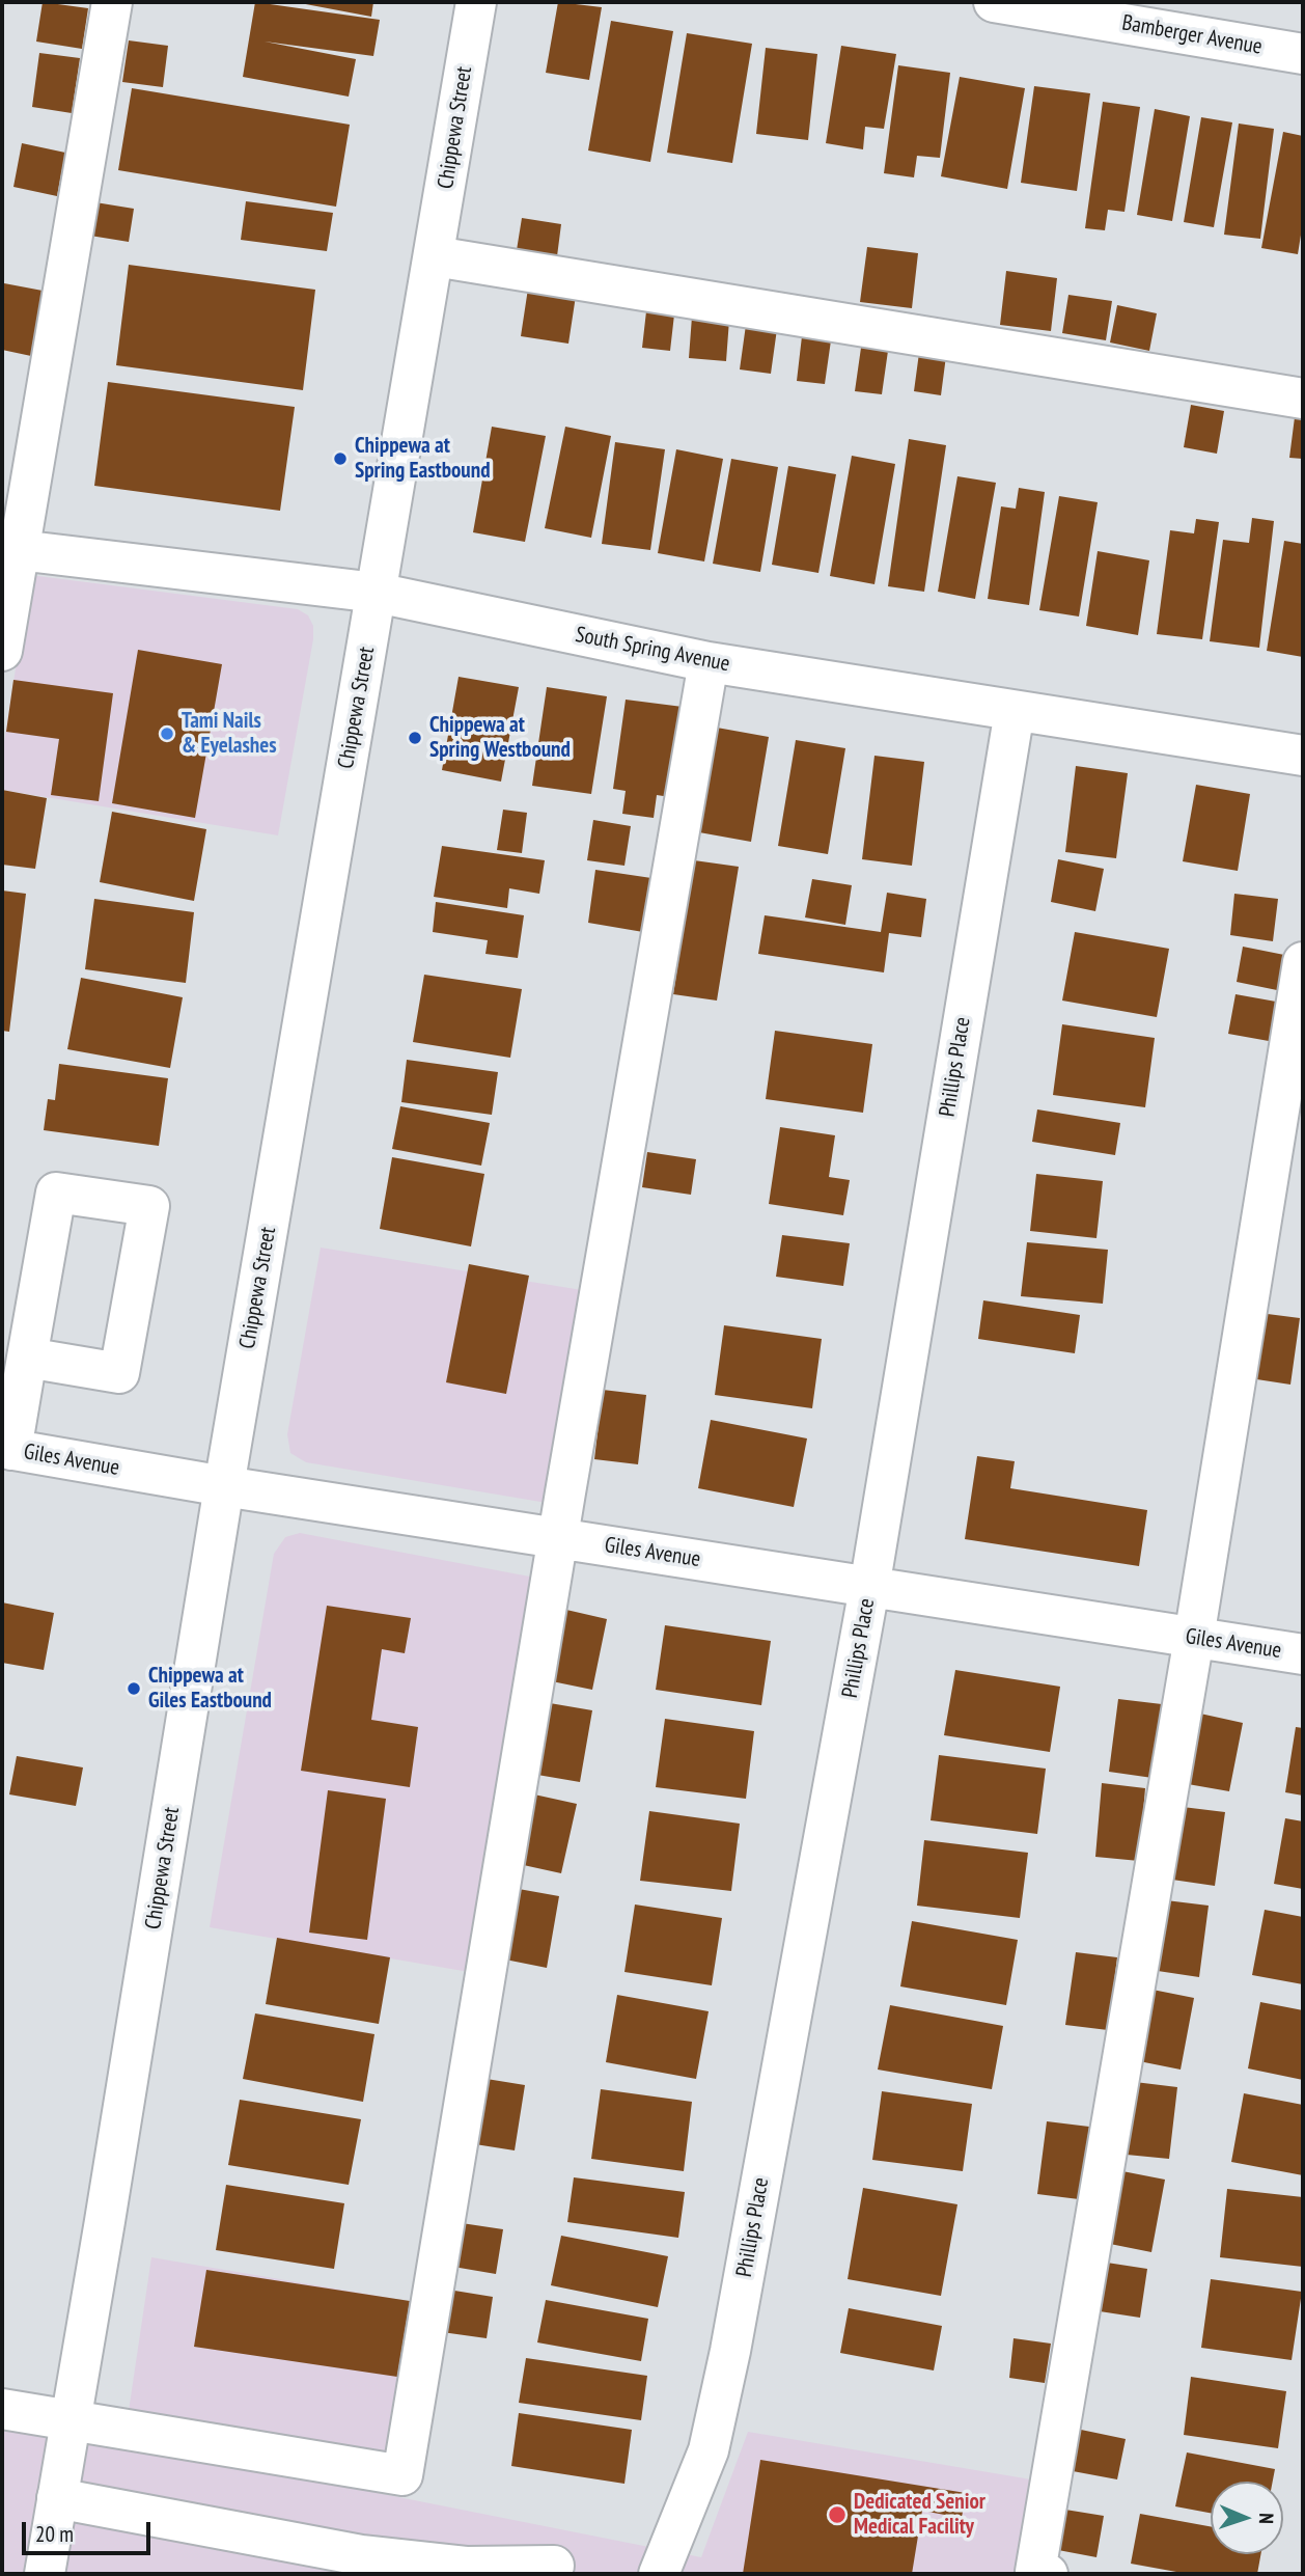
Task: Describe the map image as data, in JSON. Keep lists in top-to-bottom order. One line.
{"streets":{"street":["Bamberger Avenue","Chippewa Street","South Spring Avenue","Phillips Place","Giles Avenue"]},"crossings":[["Chippewa Street","South Spring Avenue"],["Chippewa Street","Giles Avenue"],["South Spring Avenue","Phillips Place"],["Phillips Place","Giles Avenue"]],"places":["Chippewa at Spring Eastbound","Tami Nails & Eyelashes","Chippewa at Spring Westbound","Chippewa at Giles Eastbound","Dedicated Senior Medical Facility"],"scale_bar":"20 m","north":"right"}
